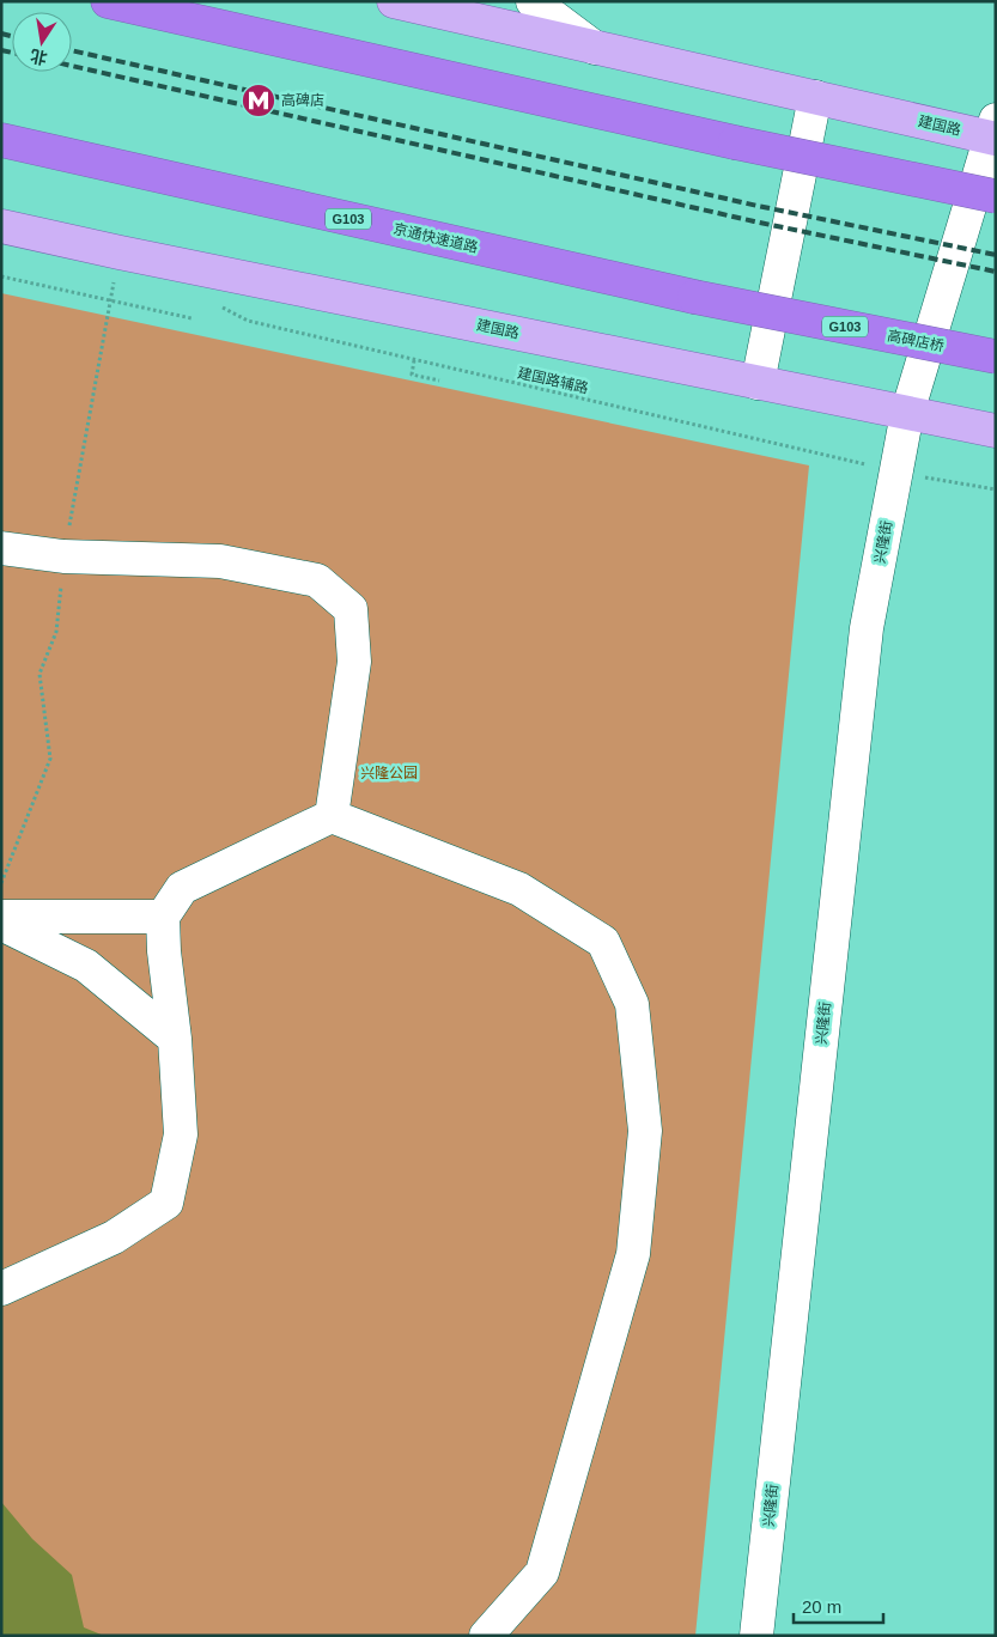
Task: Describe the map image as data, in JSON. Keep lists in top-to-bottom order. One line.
{"streets":{"highway":["G103","京通快速道路","高碑店桥"],"main road":["建国路"],"street":["兴隆街"],"path":["建国路辅路"]},"crossings":[["建国路","兴隆街"],["京通快速道路","高碑店桥"],["建国路辅路","兴隆街"]],"parks":["兴隆公园"],"places":{"metro station":["高碑店"]},"scale_bar":"20 m","north":"bottom"}
